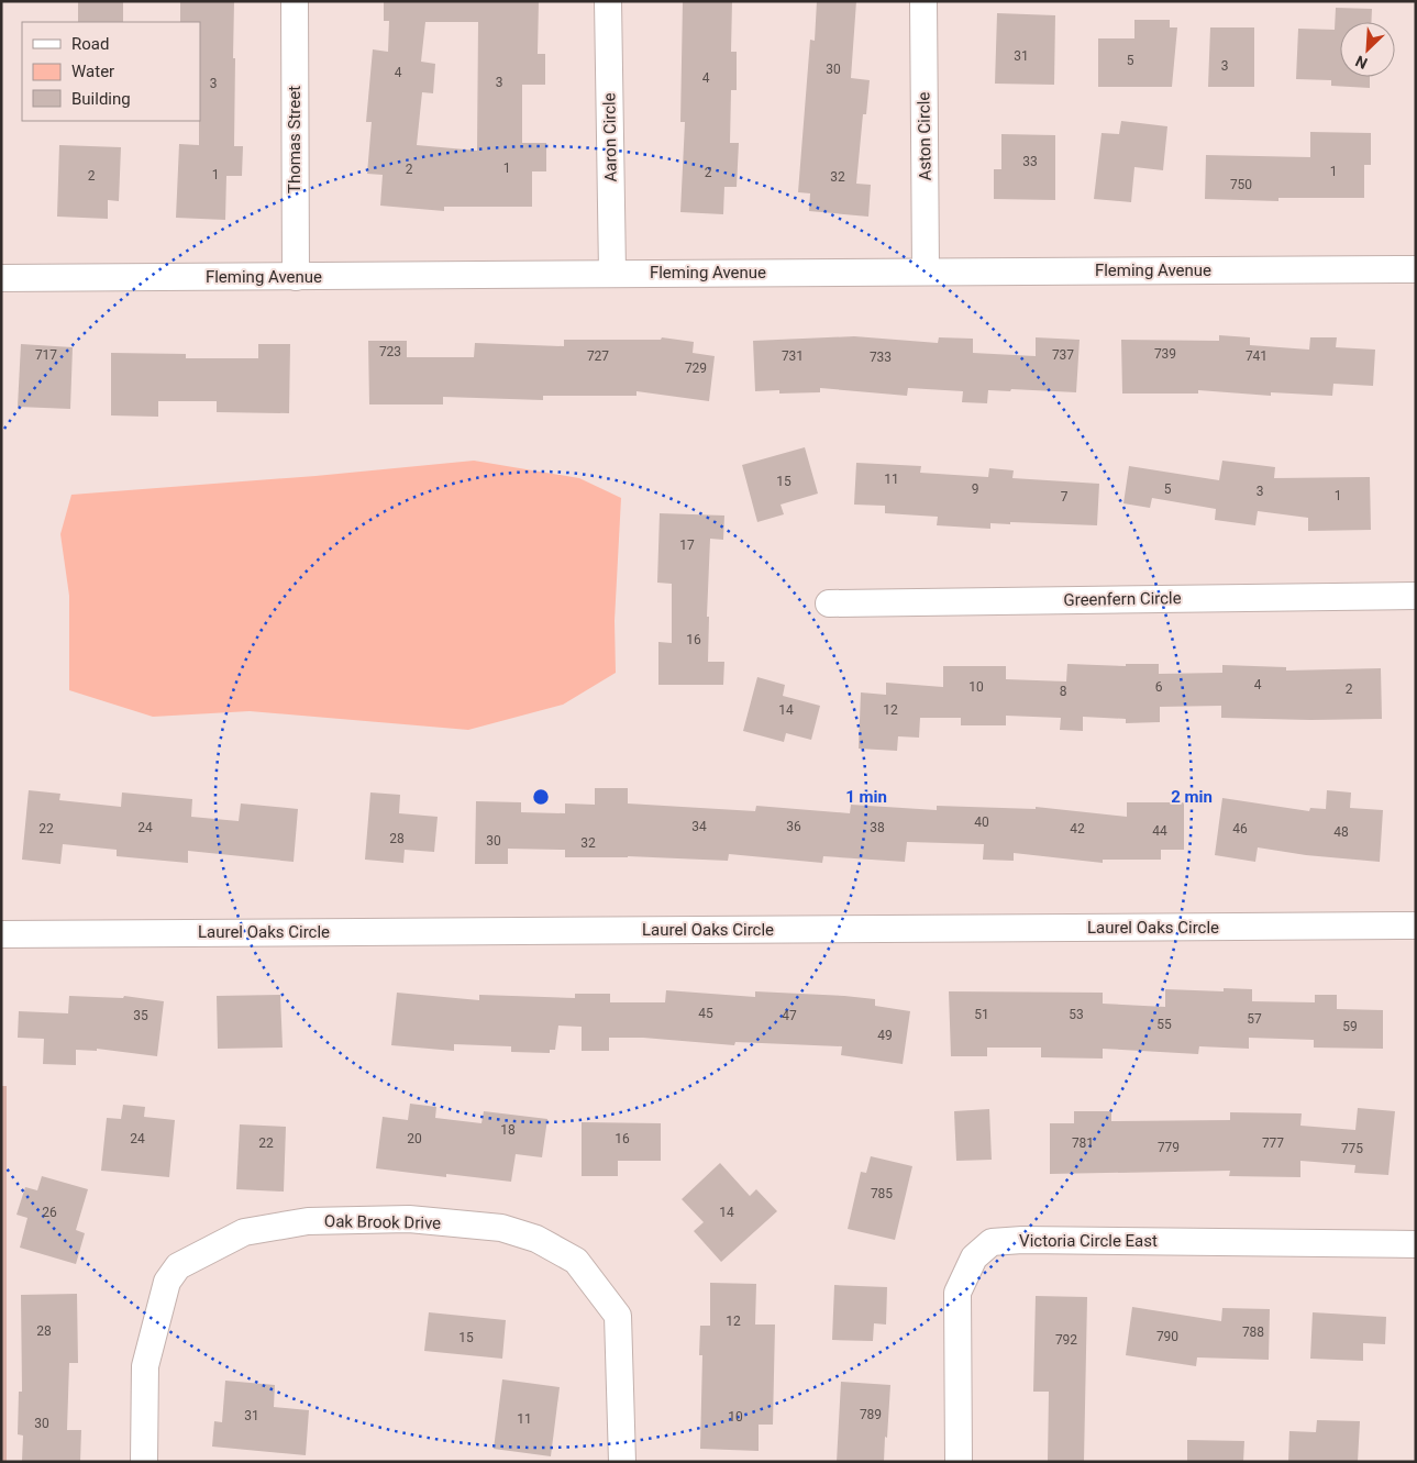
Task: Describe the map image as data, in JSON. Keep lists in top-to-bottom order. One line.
{"streets":{"street":["Aston Circle","Aaron Circle","Thomas Street","Fleming Avenue","Greenfern Circle","Laurel Oaks Circle","Oak Brook Drive","Victoria Circle East"]},"crossings":[["Aston Circle","Fleming Avenue"],["Aaron Circle","Fleming Avenue"],["Thomas Street","Fleming Avenue"]],"house_numbers":["31","5","3","30","4","4","3","3","33","1","2","1","2","1","2","32","750","723","739","717","737","727","731","741","733","729","11","15","9","5","3","1","7","17","16","4","10","6","2","8","14","12","40","34","36","24","38","22","42","46","44","48","28","30","32","45","51","53","35","47","57","55","59","49","18","24","20","16","22","781","777","779","775","785","26","14","12","28","788","790","15","792","789","31","10","11","30"],"legend":["Road","Water","Building"],"north":"bottom left","rings":["1 min","2 min"]}
